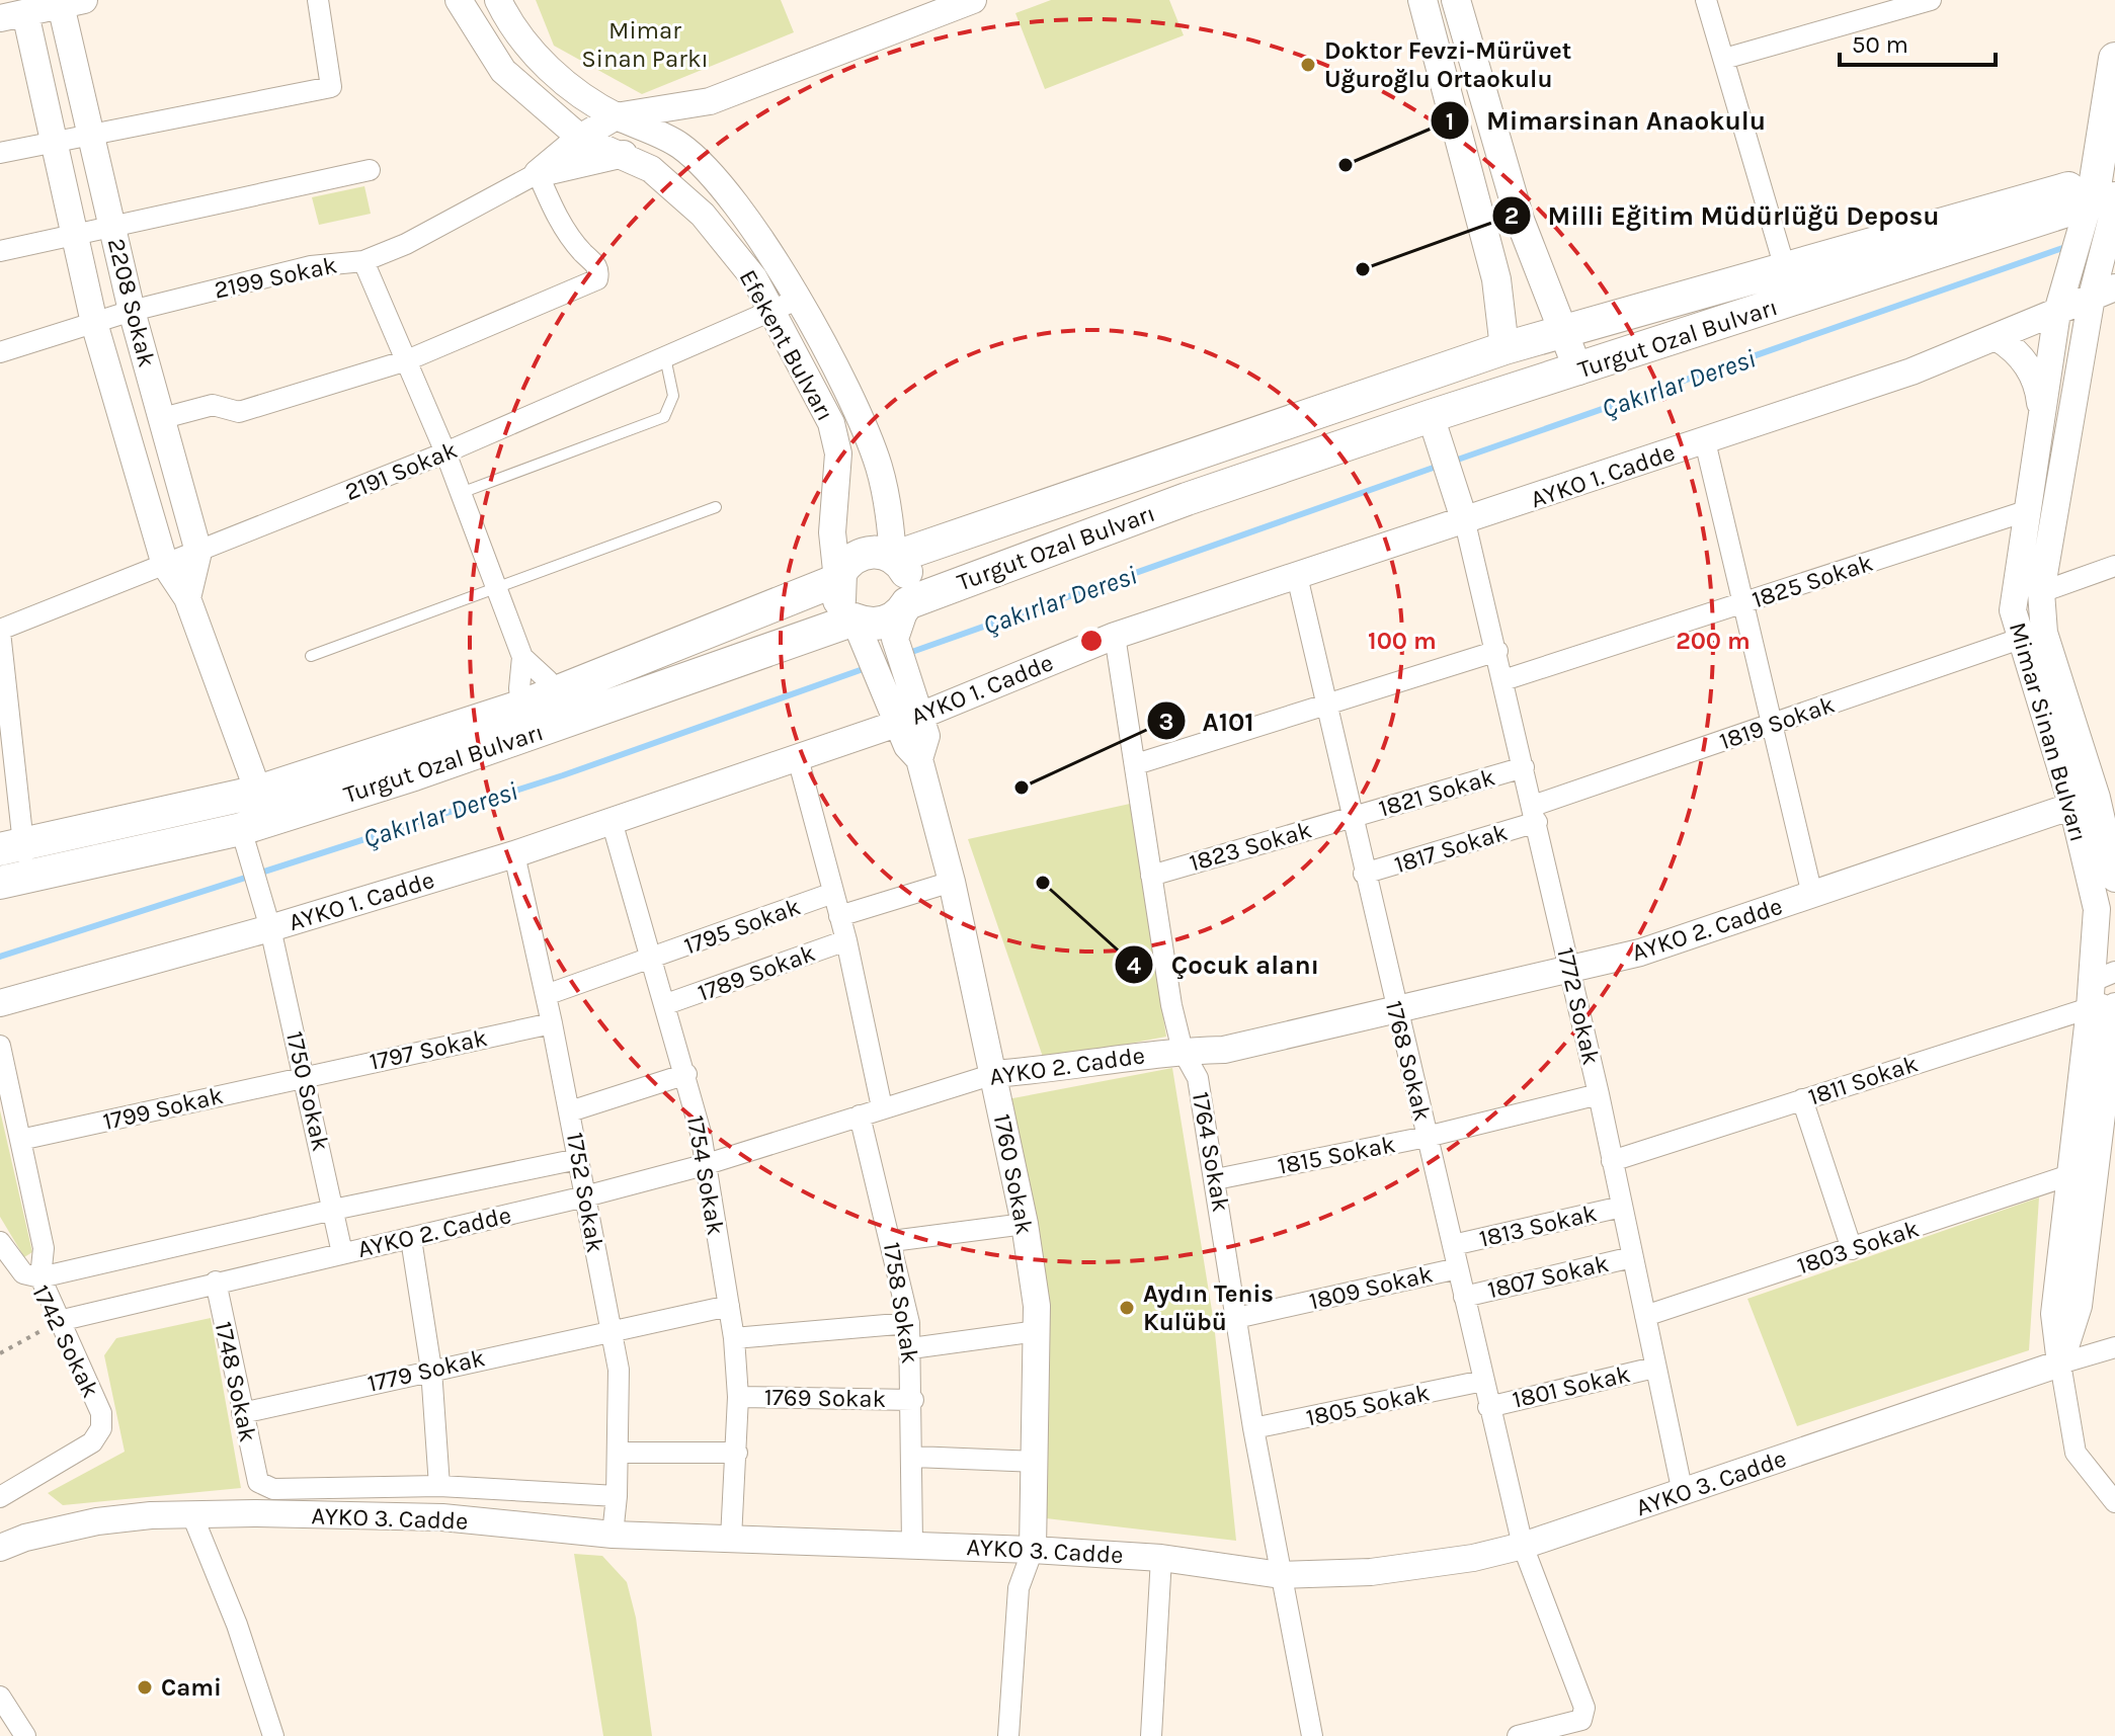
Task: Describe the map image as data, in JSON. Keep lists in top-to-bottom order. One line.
{"streets":{"main road":["Turgut Ozal Bulvarı","Efekent Bulvarı","Mimar Sinan Bulvarı"],"street":["2199 Sokak","2208 Sokak","2191 Sokak","AYKO 1. Cadde","1825 Sokak","1819 Sokak","1821 Sokak","1823 Sokak","1817 Sokak","1795 Sokak","AYKO 2. Cadde","1789 Sokak","1772 Sokak","1797 Sokak","1768 Sokak","1811 Sokak","1750 Sokak","1799 Sokak","1764 Sokak","1815 Sokak","1760 Sokak","1754 Sokak","1752 Sokak","1813 Sokak","1803 Sokak","1807 Sokak","1809 Sokak","1758 Sokak","1742 Sokak","1779 Sokak","1748 Sokak","1801 Sokak","1769 Sokak","1805 Sokak","AYKO 3. Cadde"]},"crossings":[["2199 Sokak","2208 Sokak"],["2208 Sokak","Turgut Ozal Bulvarı"],["2208 Sokak","2191 Sokak"],["Turgut Ozal Bulvarı","Efekent Bulvarı"],["Turgut Ozal Bulvarı","Mimar Sinan Bulvarı"],["Turgut Ozal Bulvarı","1750 Sokak"],["Efekent Bulvarı","2191 Sokak"],["AYKO 1. Cadde","Mimar Sinan Bulvarı"],["AYKO 1. Cadde","1772 Sokak"],["AYKO 1. Cadde","1768 Sokak"],["AYKO 1. Cadde","1750 Sokak"],["AYKO 1. Cadde","1764 Sokak"],["AYKO 1. Cadde","1760 Sokak"],["AYKO 1. Cadde","1754 Sokak"],["AYKO 1. Cadde","1752 Sokak"],["1825 Sokak","Mimar Sinan Bulvarı"],["1825 Sokak","1772 Sokak"],["1819 Sokak","Mimar Sinan Bulvarı"],["1819 Sokak","1817 Sokak"],["1819 Sokak","1772 Sokak"],["Mimar Sinan Bulvarı","AYKO 2. Cadde"],["Mimar Sinan Bulvarı","1811 Sokak"],["Mimar Sinan Bulvarı","1803 Sokak"],["Mimar Sinan Bulvarı","AYKO 3. Cadde"],["1821 Sokak","1823 Sokak"],["1821 Sokak","1772 Sokak"],["1821 Sokak","1768 Sokak"],["1823 Sokak","1768 Sokak"],["1823 Sokak","1764 Sokak"],["1817 Sokak","1772 Sokak"],["1817 Sokak","1768 Sokak"],["1795 Sokak","1754 Sokak"],["1795 Sokak","1752 Sokak"],["AYKO 2. Cadde","1772 Sokak"],["AYKO 2. Cadde","1768 Sokak"],["AYKO 2. Cadde","1750 Sokak"],["AYKO 2. Cadde","1764 Sokak"],["AYKO 2. Cadde","1760 Sokak"],["AYKO 2. Cadde","1754 Sokak"],["AYKO 2. Cadde","1752 Sokak"],["AYKO 2. Cadde","1758 Sokak"],["AYKO 2. Cadde","1742 Sokak"],["AYKO 2. Cadde","1748 Sokak"],["1789 Sokak","1754 Sokak"],["1772 Sokak","1811 Sokak"],["1772 Sokak","1815 Sokak"],["1772 Sokak","1813 Sokak"],["1772 Sokak","1803 Sokak"],["1772 Sokak","1807 Sokak"],["1772 Sokak","1801 Sokak"],["1772 Sokak","AYKO 3. Cadde"],["1797 Sokak","1750 Sokak"],["1797 Sokak","1799 Sokak"],["1797 Sokak","1752 Sokak"],["1768 Sokak","1815 Sokak"],["1768 Sokak","1813 Sokak"],["1768 Sokak","1807 Sokak"],["1768 Sokak","1809 Sokak"],["1768 Sokak","1801 Sokak"],["1768 Sokak","1805 Sokak"],["1768 Sokak","AYKO 3. Cadde"],["1750 Sokak","1799 Sokak"],["1764 Sokak","1815 Sokak"],["1764 Sokak","1809 Sokak"],["1764 Sokak","1805 Sokak"],["1764 Sokak","AYKO 3. Cadde"],["1760 Sokak","AYKO 3. Cadde"],["1754 Sokak","1779 Sokak"],["1754 Sokak","1769 Sokak"],["1754 Sokak","AYKO 3. Cadde"],["1752 Sokak","1779 Sokak"],["1752 Sokak","AYKO 3. Cadde"],["1758 Sokak","1769 Sokak"],["1758 Sokak","AYKO 3. Cadde"],["1779 Sokak","1748 Sokak"],["1748 Sokak","AYKO 3. Cadde"]],"water":["Çakırlar Deresi"],"parks":["Mimar Sinan Parkı"],"places":["Doktor Fevzi-Mürüvet Uğuroğlu Ortaokulu","Mimarsinan Anaokulu","Milli Eğitim Müdürlüğü Deposu","A101","Çocuk alanı","Aydın Tenis Kulübü","Cami"],"scale_bar":"50 m","rings":["100 m","200 m"]}
